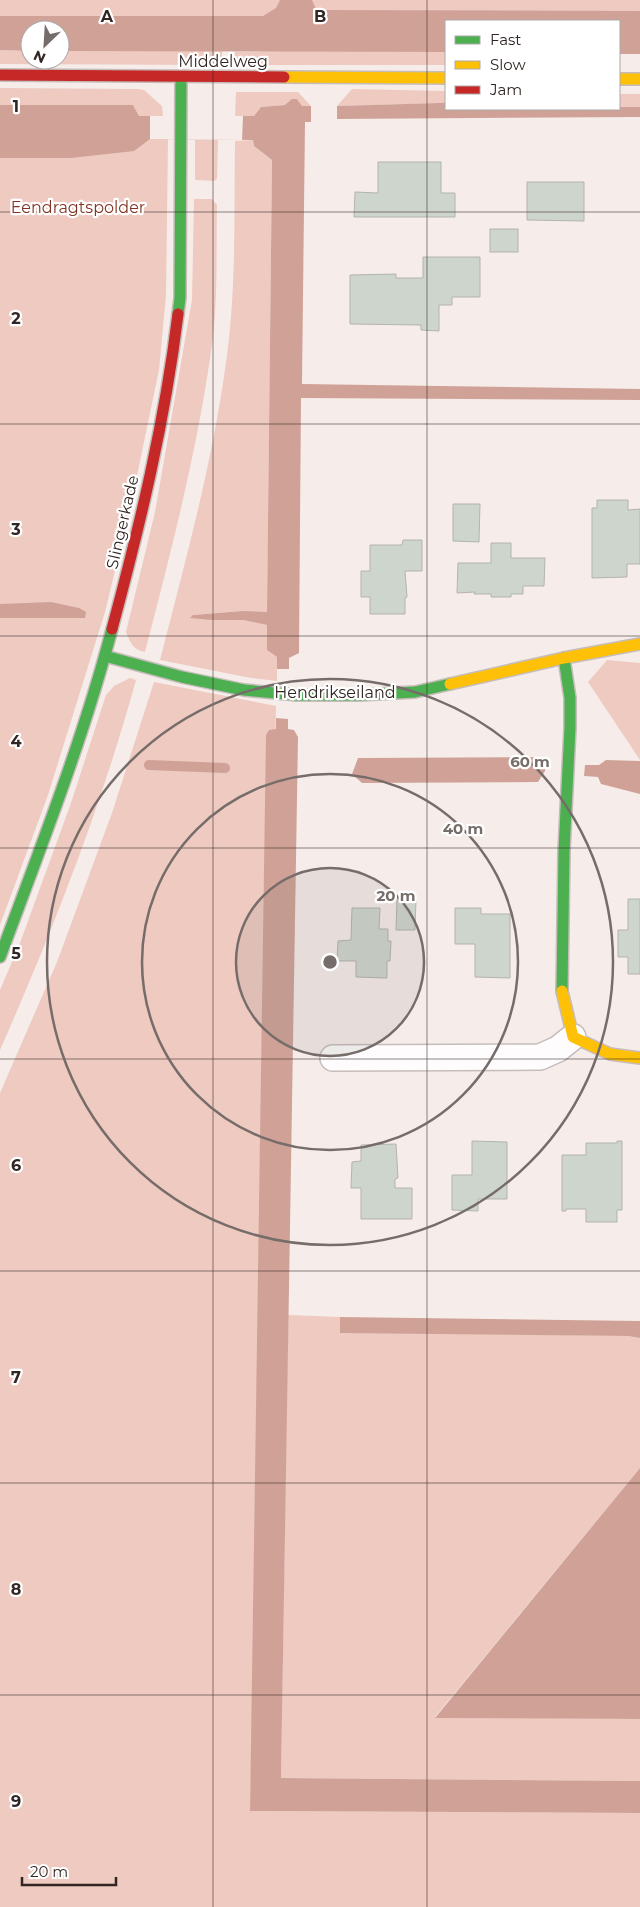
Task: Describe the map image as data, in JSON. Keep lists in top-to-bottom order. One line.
{"streets":{"street":["Middelweg","Slingerkade","Hendrikseiland"]},"crossings":[["Middelweg","Slingerkade"],["Slingerkade","Hendrikseiland"]],"parks":["Eendragtspolder"],"legend":["Fast","Slow","Jam"],"scale_bar":"20 m","north":"bottom left","grid":{"columns":["A","B"],"rows":["1","2","3","4","5","6","7","8","9"]},"rings":["60 m","40 m","20 m"]}
